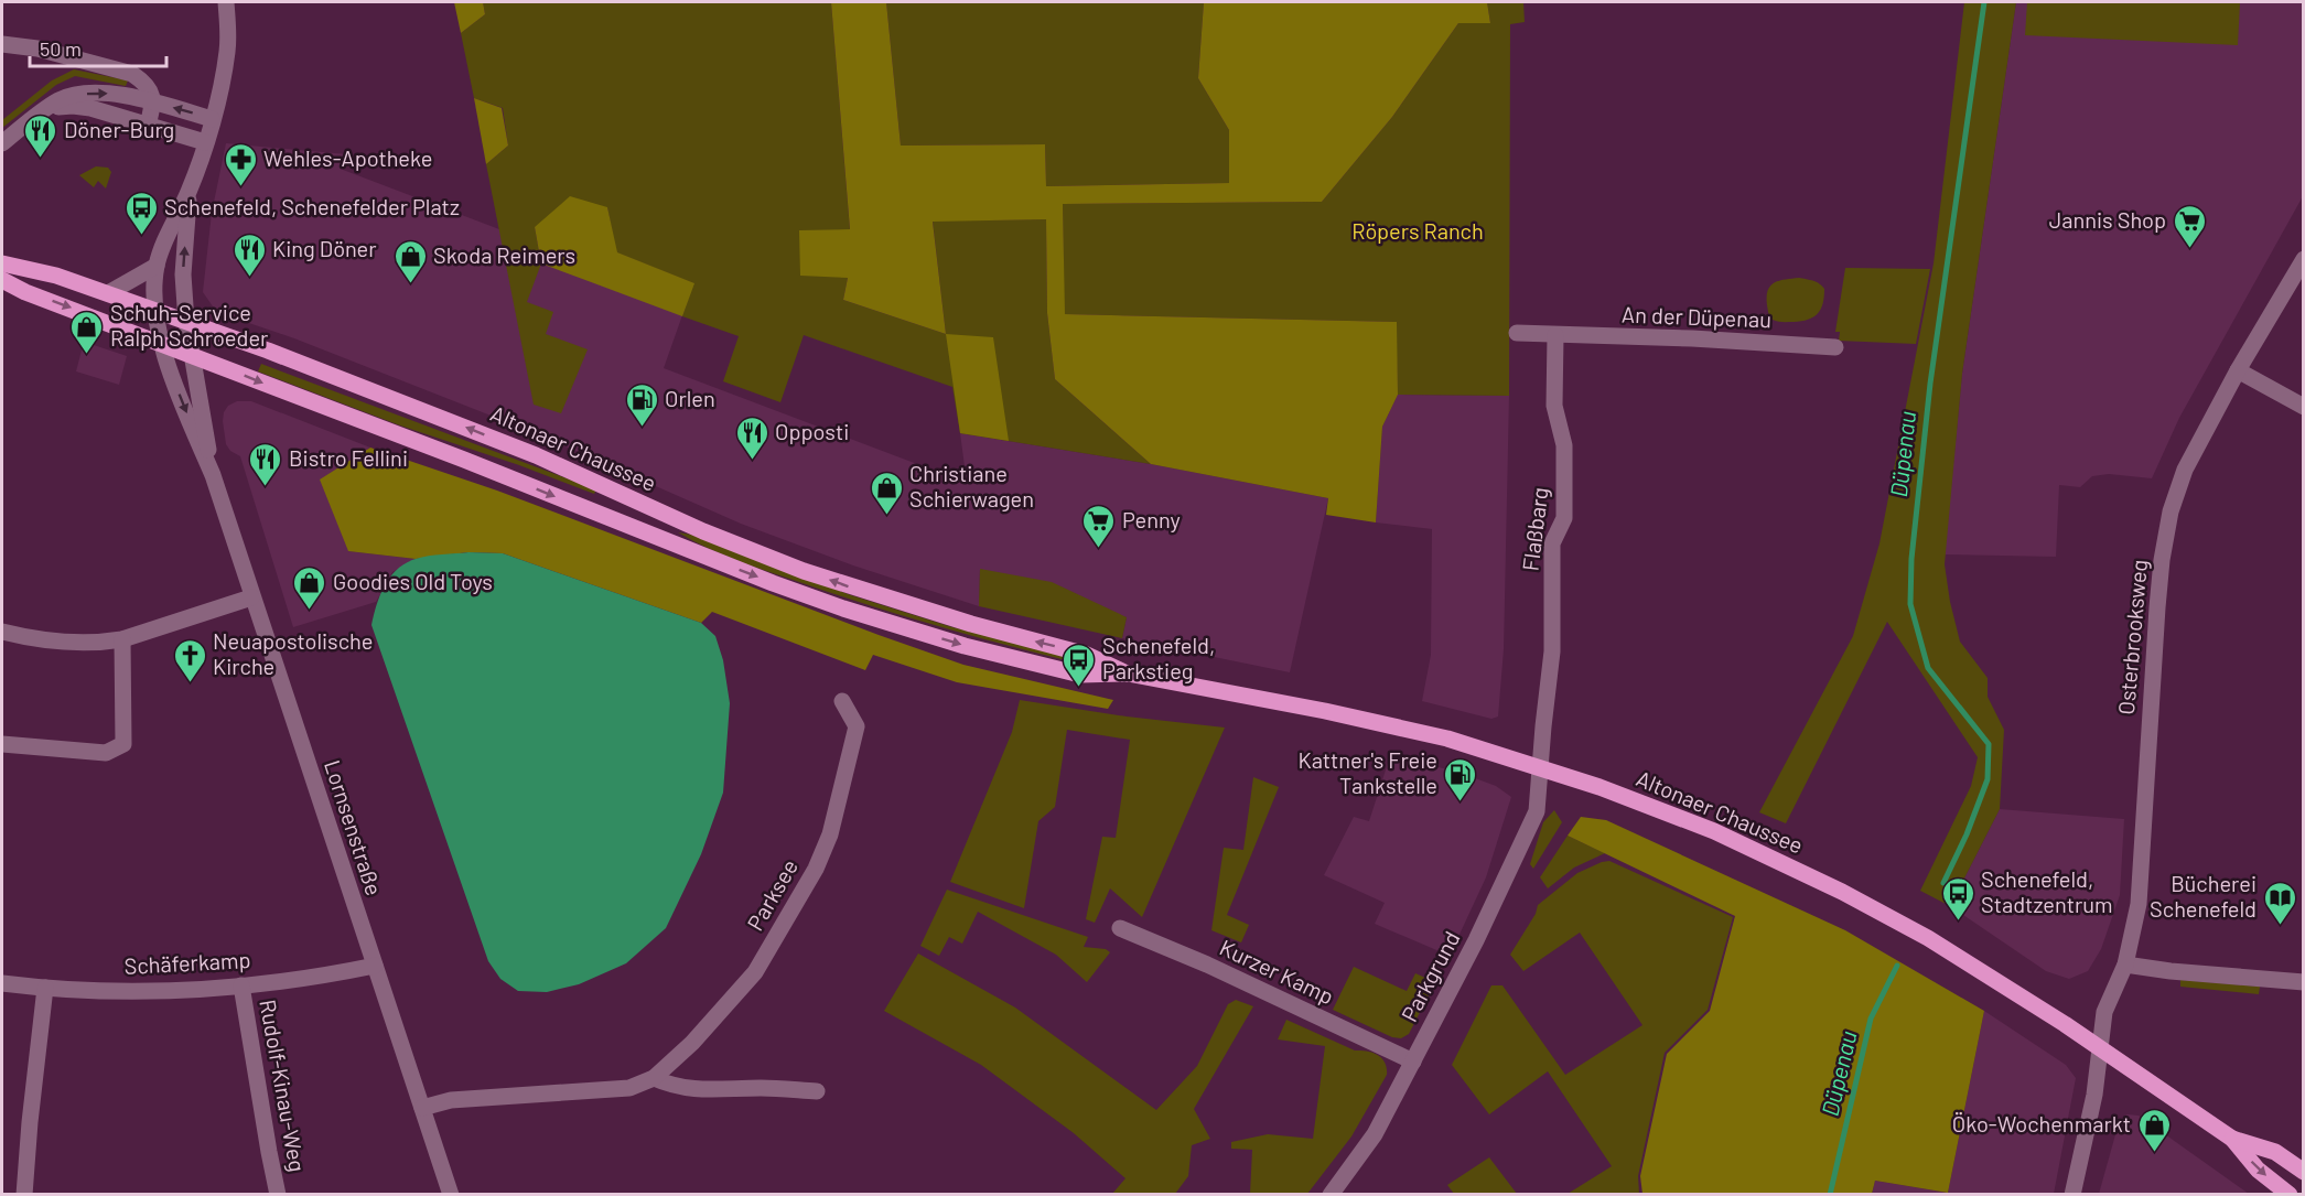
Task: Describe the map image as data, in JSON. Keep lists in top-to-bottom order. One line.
{"streets":{"main road":["Altonaer Chaussee"],"street":["An der Düpenau","Flaßbarg","Osterbrooksweg","Lornsenstraße","Parksee","Schäferkamp","Kurzer Kamp","Parkgrund","Rudolf-Kinau-Weg"]},"crossings":[["An der Düpenau","Flaßbarg"],["Altonaer Chaussee","Flaßbarg"],["Altonaer Chaussee","Osterbrooksweg"],["Altonaer Chaussee","Lornsenstraße"],["Altonaer Chaussee","Parkgrund"],["Flaßbarg","Parkgrund"],["Lornsenstraße","Parksee"],["Lornsenstraße","Schäferkamp"],["Schäferkamp","Rudolf-Kinau-Weg"],["Kurzer Kamp","Parkgrund"]],"water":["Düpenau"],"parks":["Röpers Ranch"],"places":{"restaurant":["Döner-Burg","King Döner","Opposti","Bistro Fellini"],"pharmacy":["Wehles-Apotheke"],"bus stop":["Schenefeld, Schenefelder Platz","Schenefeld, Parkstieg","Schenefeld, Stadtzentrum"],"supermarket":["Jannis Shop","Penny"],"shop":["Skoda Reimers","Schuh-Service Ralph Schroeder","Christiane Schierwagen","Goodies Old Toys","Öko-Wochenmarkt"],"fuel station":["Orlen","Kattner's Freie Tankstelle"],"church":["Neuapostolische Kirche"],"library":["Bücherei Schenefeld"]},"scale_bar":"50 m"}
